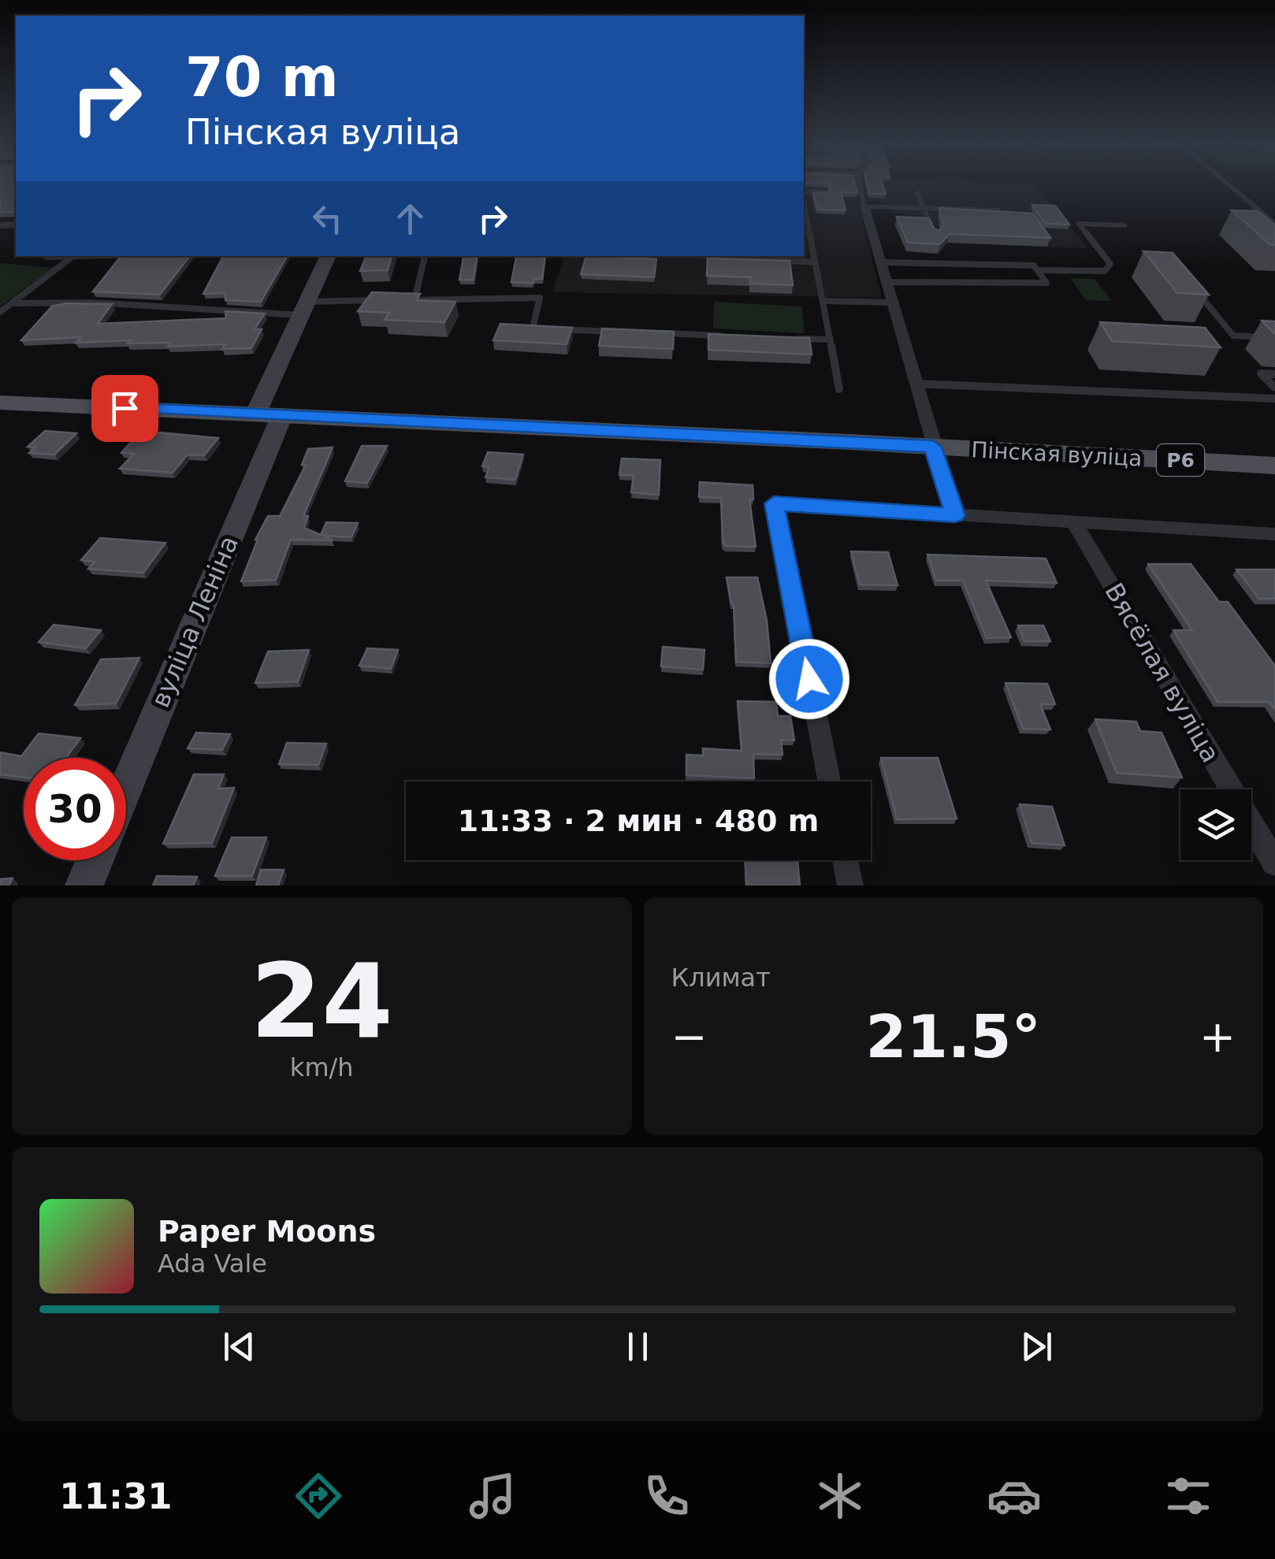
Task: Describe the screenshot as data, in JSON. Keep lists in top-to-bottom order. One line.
{"streets":{"main road":["Пінская вуліца","Р6"],"street":["вуліца Леніна","Вясёлая вуліца"]},"crossings":[["Пінская вуліца","вуліца Леніна"]],"page":{"turn":["70 m","Пінская вуліца"],"limit":"30","trip":"11:33 · 2 мин · 480 m","tile":[["24","km/h"],"Климат"],"heat":["−","21.5°","+"],"song":["Paper Moons","Ada Vale"],"tabs":"11:31"}}
